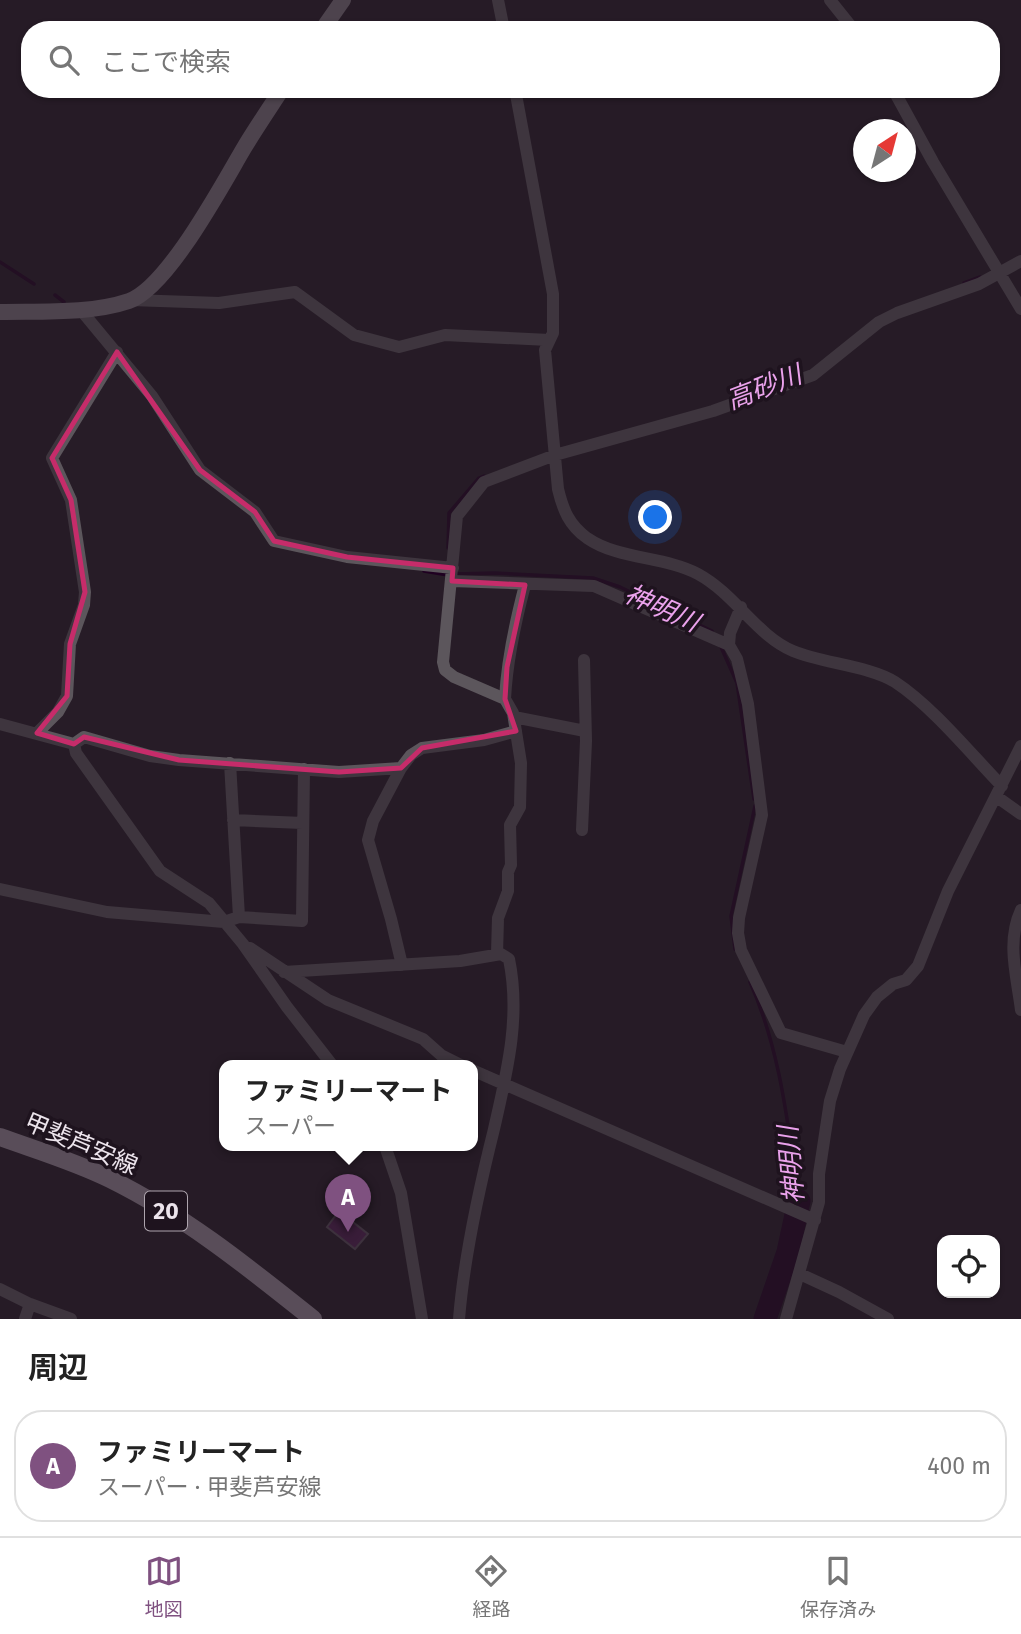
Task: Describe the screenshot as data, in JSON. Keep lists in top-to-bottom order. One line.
{"streets":{"main road":["甲斐芦安線","20"]},"water":["高砂川","神明川"],"north":"top right","page":{"search":"ここで検索","popup":["ファミリーマート","スーパー"],"pins":"A","heading":"周辺","list":[{"mark":"A","name":"ファミリーマート","note":"スーパー · 甲斐芦安線","value":"400 m"}],"nav":["地図","経路","保存済み"]}}
